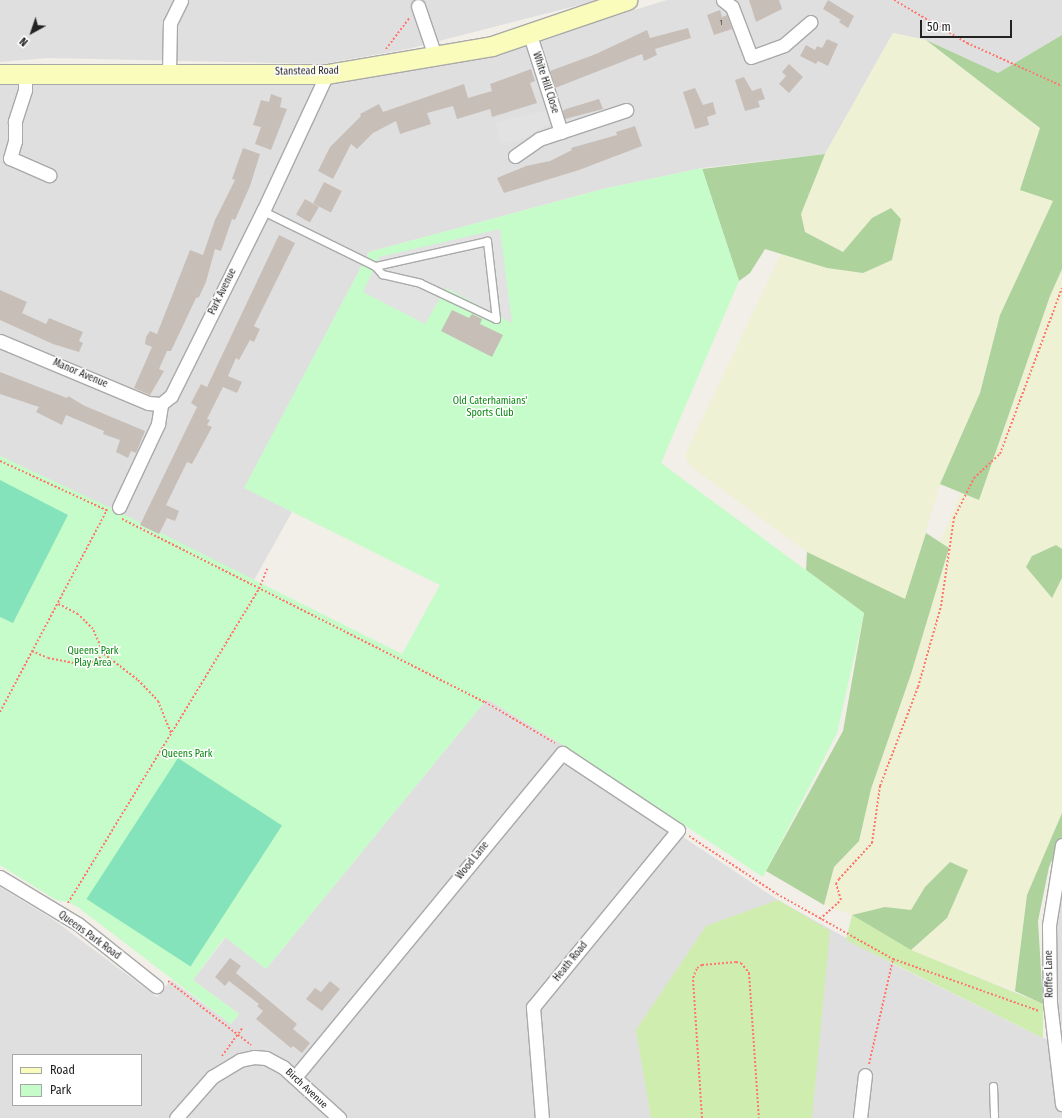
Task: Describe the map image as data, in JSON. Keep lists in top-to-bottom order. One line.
{"streets":{"street":["Stanstead Road","White Hill Close","Park Avenue","Manor Avenue","Wood Lane","Queens Park Road","Heath Road","Roffes Lane","Birch Avenue"]},"crossings":[["Stanstead Road","White Hill Close"],["Stanstead Road","Park Avenue"],["Park Avenue","Manor Avenue"],["Wood Lane","Birch Avenue"]],"parks":["Old Caterhamians' Sports Club","Queens Park Play Area","Queens Park"],"house_numbers":["1"],"legend":["Road","Park"],"scale_bar":"50 m","north":"bottom left"}
